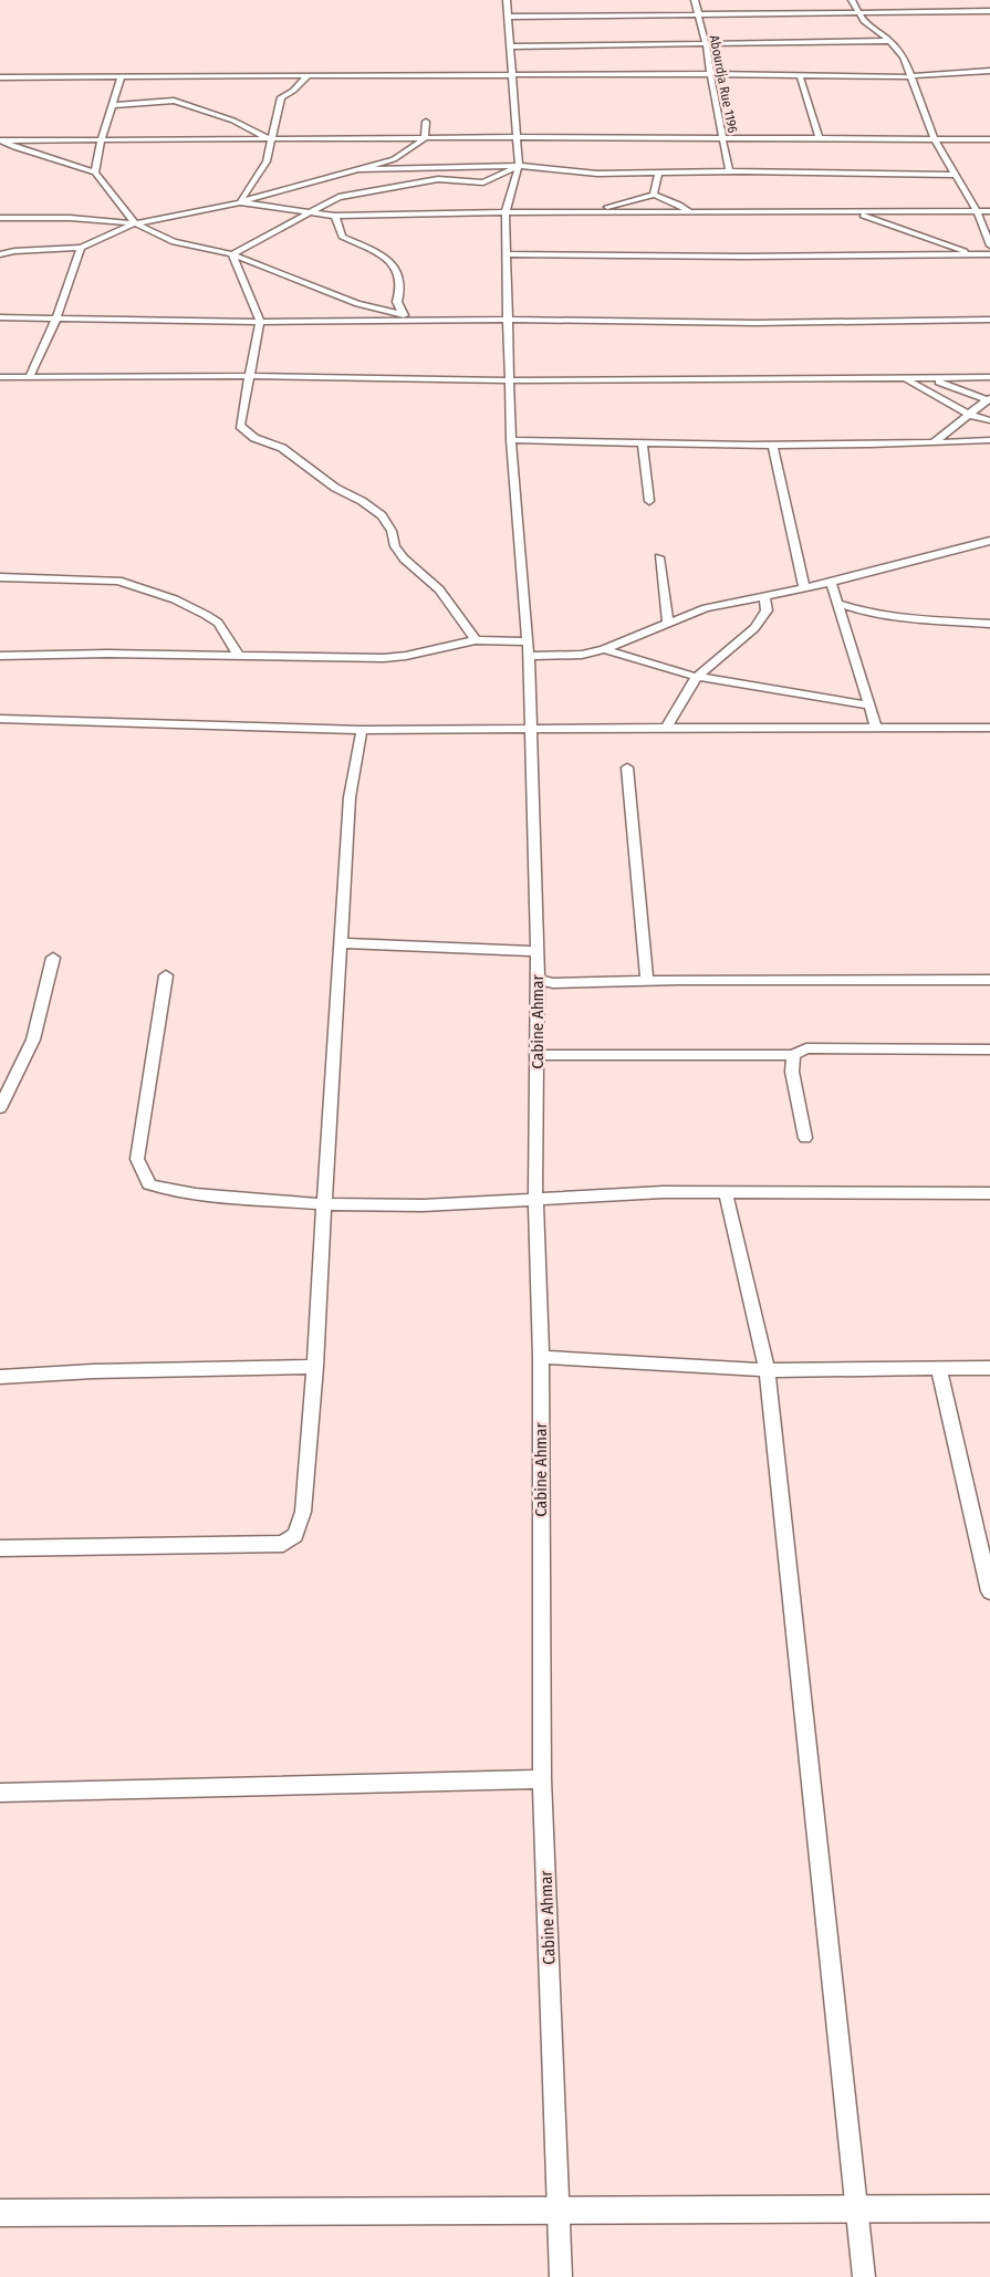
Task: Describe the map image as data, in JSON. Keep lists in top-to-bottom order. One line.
{"streets":{"street":["Abourdja Rue 1196","Cabine Ahmar"]}}
